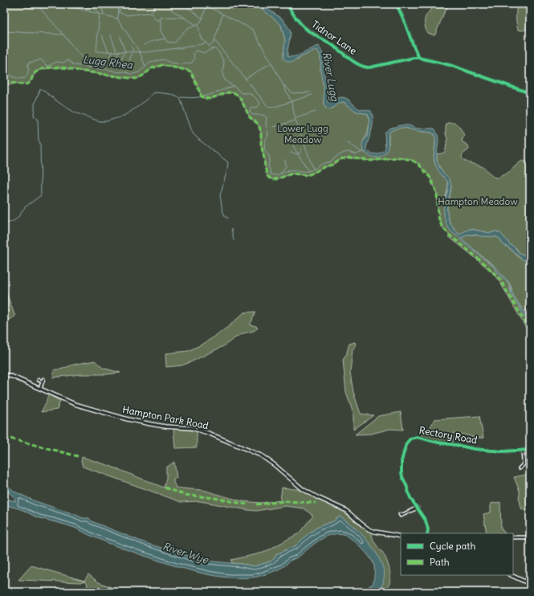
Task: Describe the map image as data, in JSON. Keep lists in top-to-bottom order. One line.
{"streets":{"main road":["Hampton Park Road"],"street":["Tidnor Lane","Rectory Road"]},"water":["Lugg Rhea","River Lugg","River Wye"],"parks":["Lower Lugg Meadow","Hampton Meadow"],"legend":["Cycle path","Path"]}
